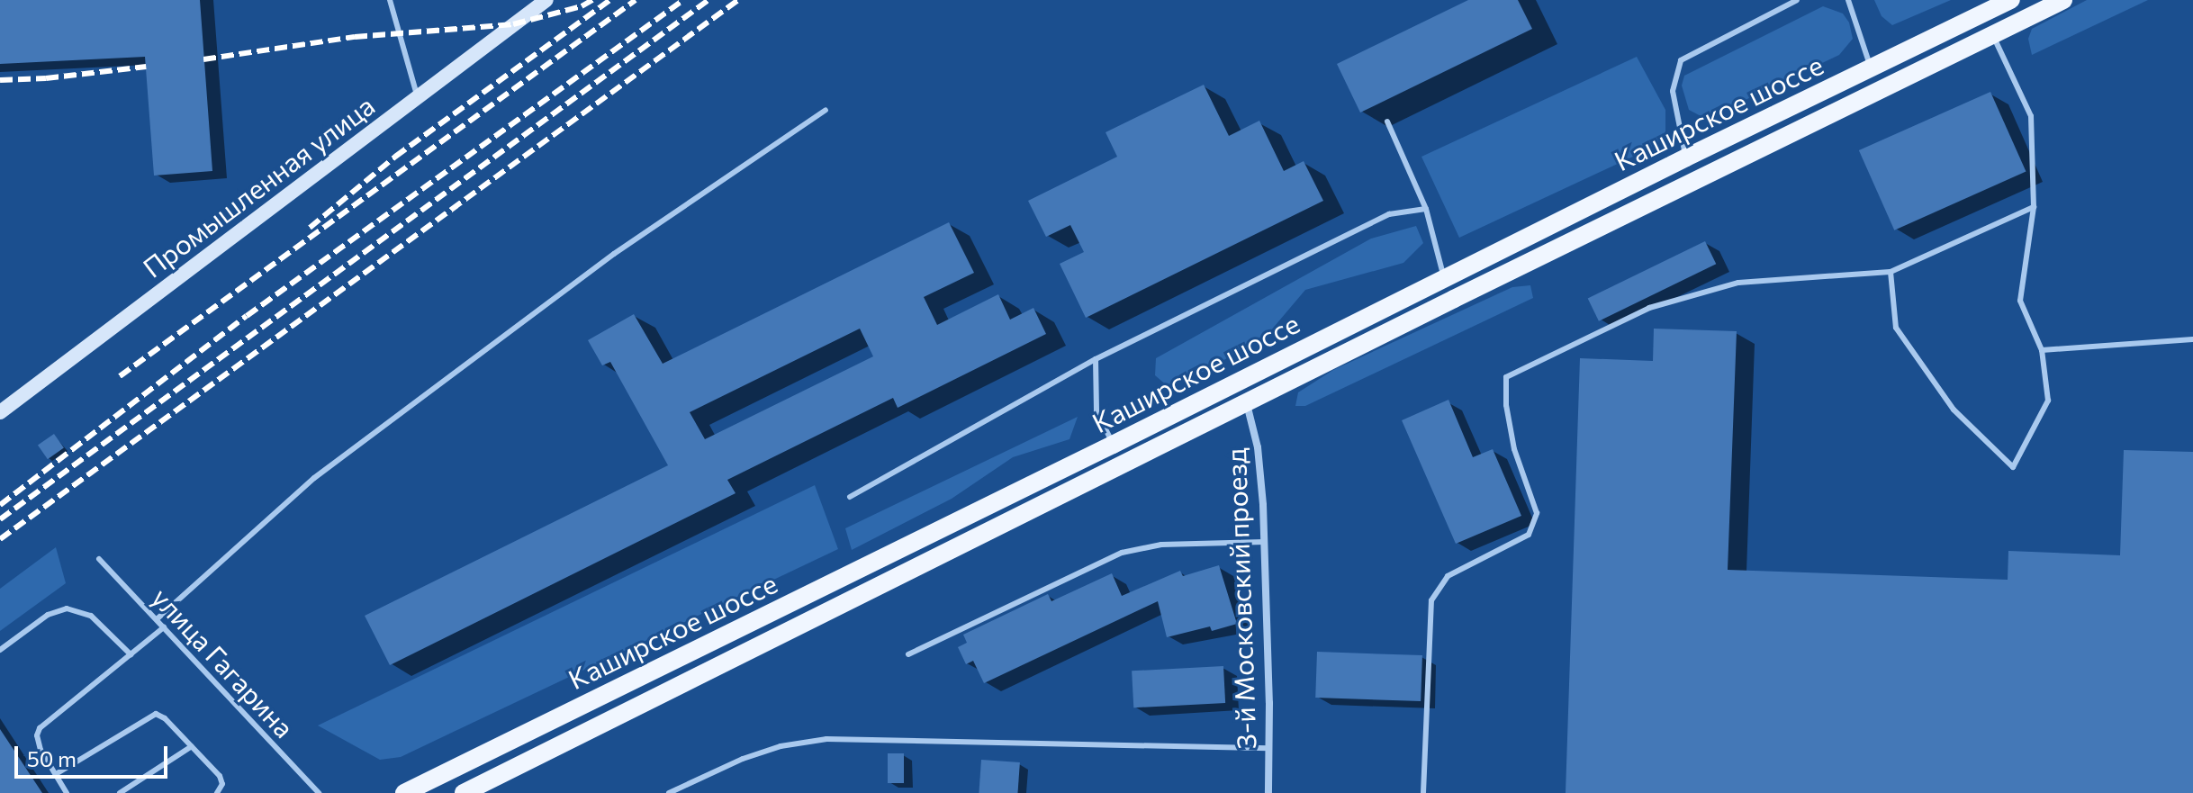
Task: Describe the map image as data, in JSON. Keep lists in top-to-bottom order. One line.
{"streets":{"main road":["Каширское шоссе"],"street":["Промышленная улица","3-й Московский проезд"],"lane":["улица Гагарина"]},"crossings":[["Каширское шоссе","3-й Московский проезд"]],"scale_bar":"50 m"}
